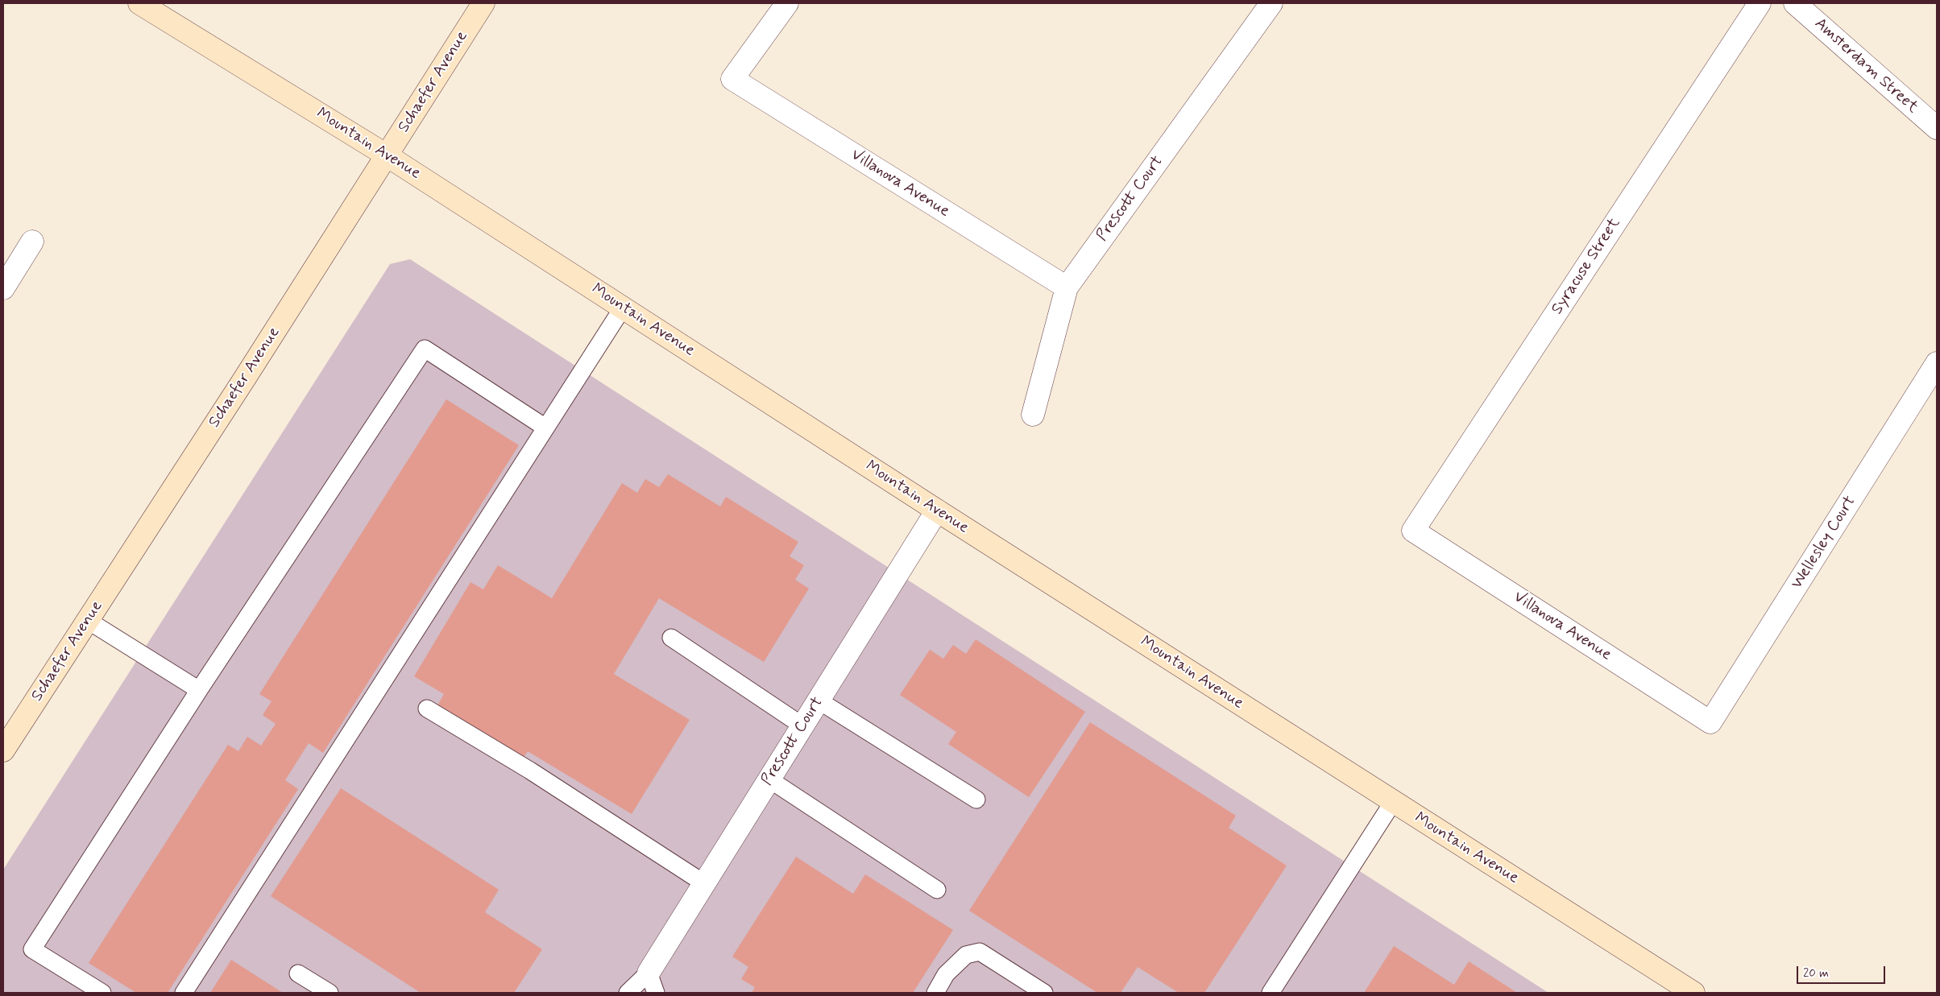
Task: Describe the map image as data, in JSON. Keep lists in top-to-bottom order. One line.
{"streets":{"main road":["Schaefer Avenue","Mountain Avenue"],"street":["Amsterdam Street","Villanova Avenue","Prescott Court","Syracuse Street","Wellesley Court"]},"crossings":[["Schaefer Avenue","Mountain Avenue"],["Mountain Avenue","Prescott Court"],["Villanova Avenue","Prescott Court"],["Villanova Avenue","Syracuse Street"],["Villanova Avenue","Wellesley Court"]],"scale_bar":"20 m"}
